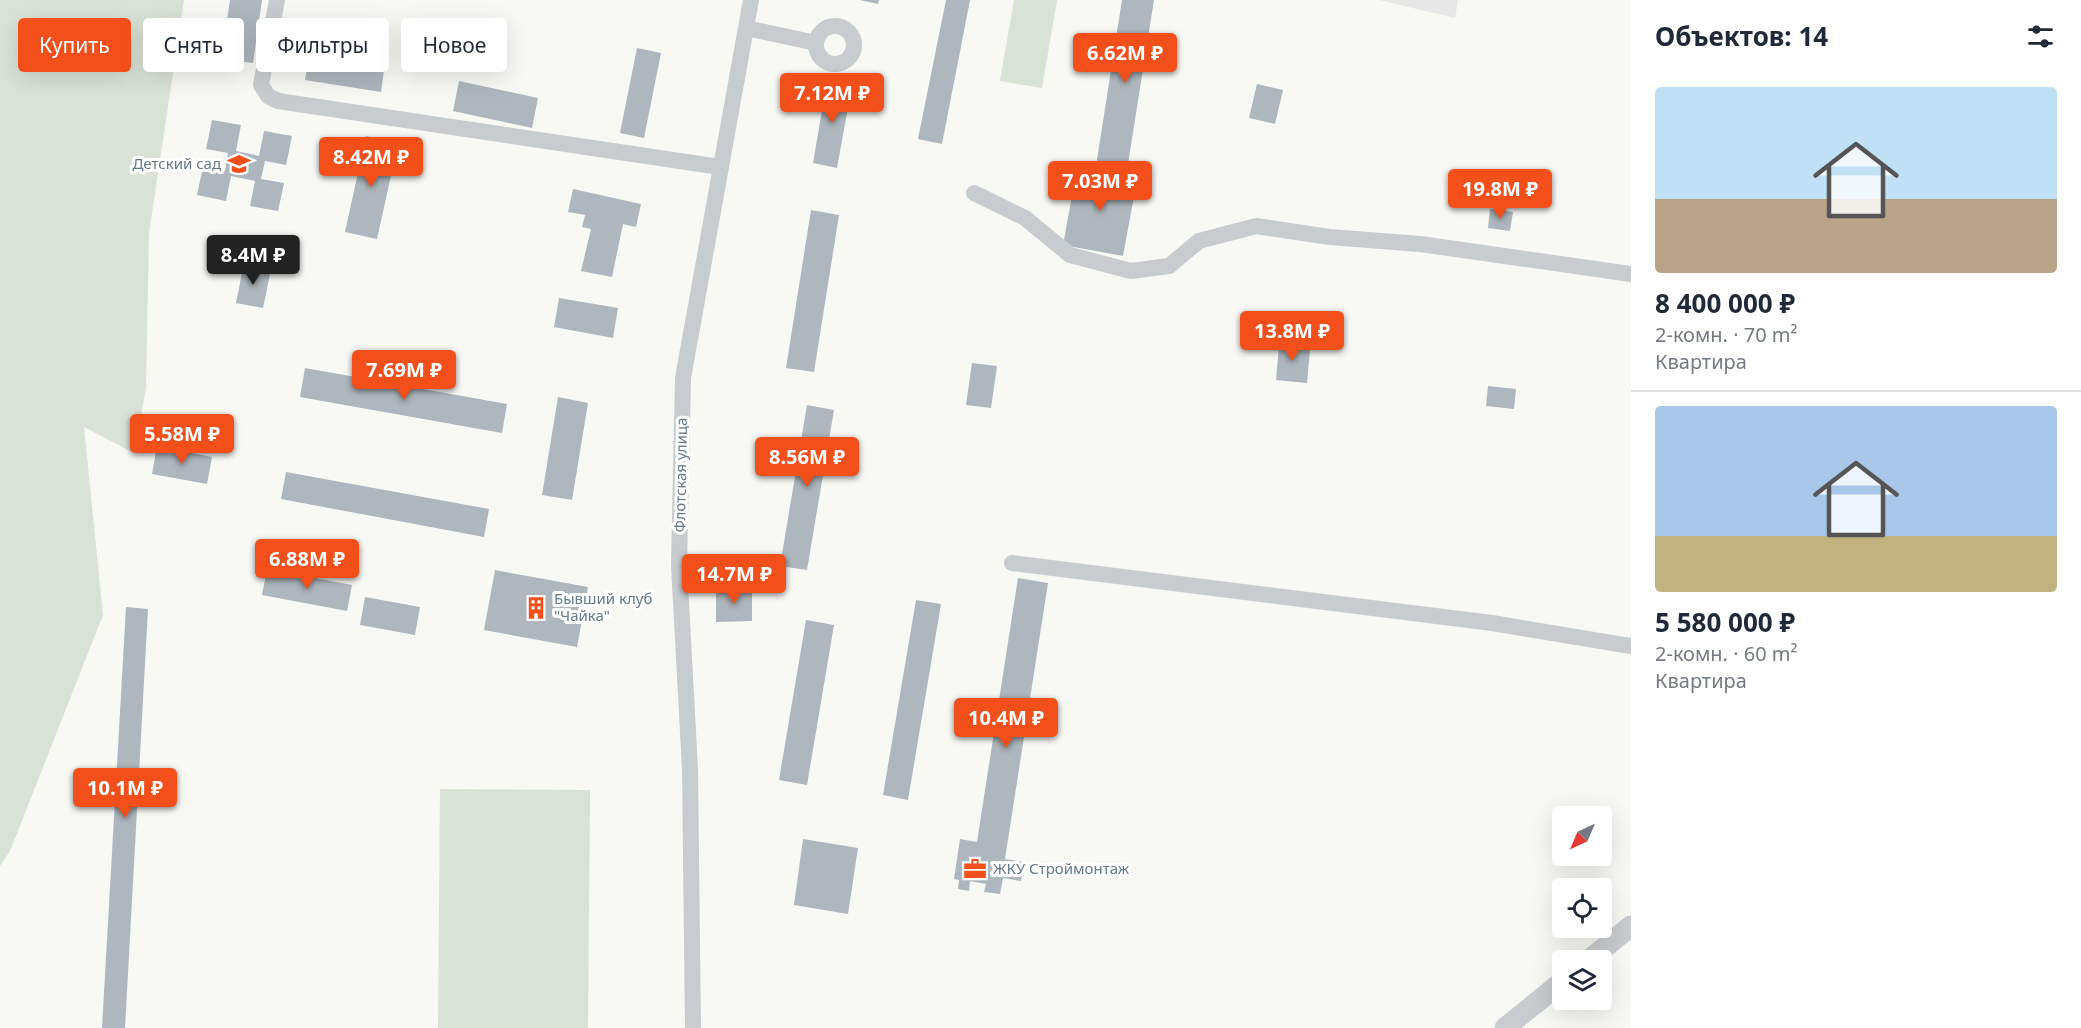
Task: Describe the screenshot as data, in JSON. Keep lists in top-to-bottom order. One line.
{"streets":{"street":["Флотская улица"]},"places":{"school or university":["Детский сад"],"building":["Бывший клуб \"Чайка\""],"office":["ЖКУ Строймонтаж"]},"north":"bottom left","page":{"heading":"Объектов: 14","chip":["Купить","Снять","Фильтры","Новое"],"price":["6.62M ₽","7.12M ₽","8.42M ₽","7.03M ₽","19.8M ₽","8.4M ₽","13.8M ₽","7.69M ₽","5.58M ₽","8.56M ₽","6.88M ₽","14.7M ₽","10.4M ₽","10.1M ₽"],"list":[{"name":"8 400 000 ₽","note":"2-комн. · 70 m² · Квартира"},{"name":"5 580 000 ₽","note":"2-комн. · 60 m² · Квартира"}]}}
